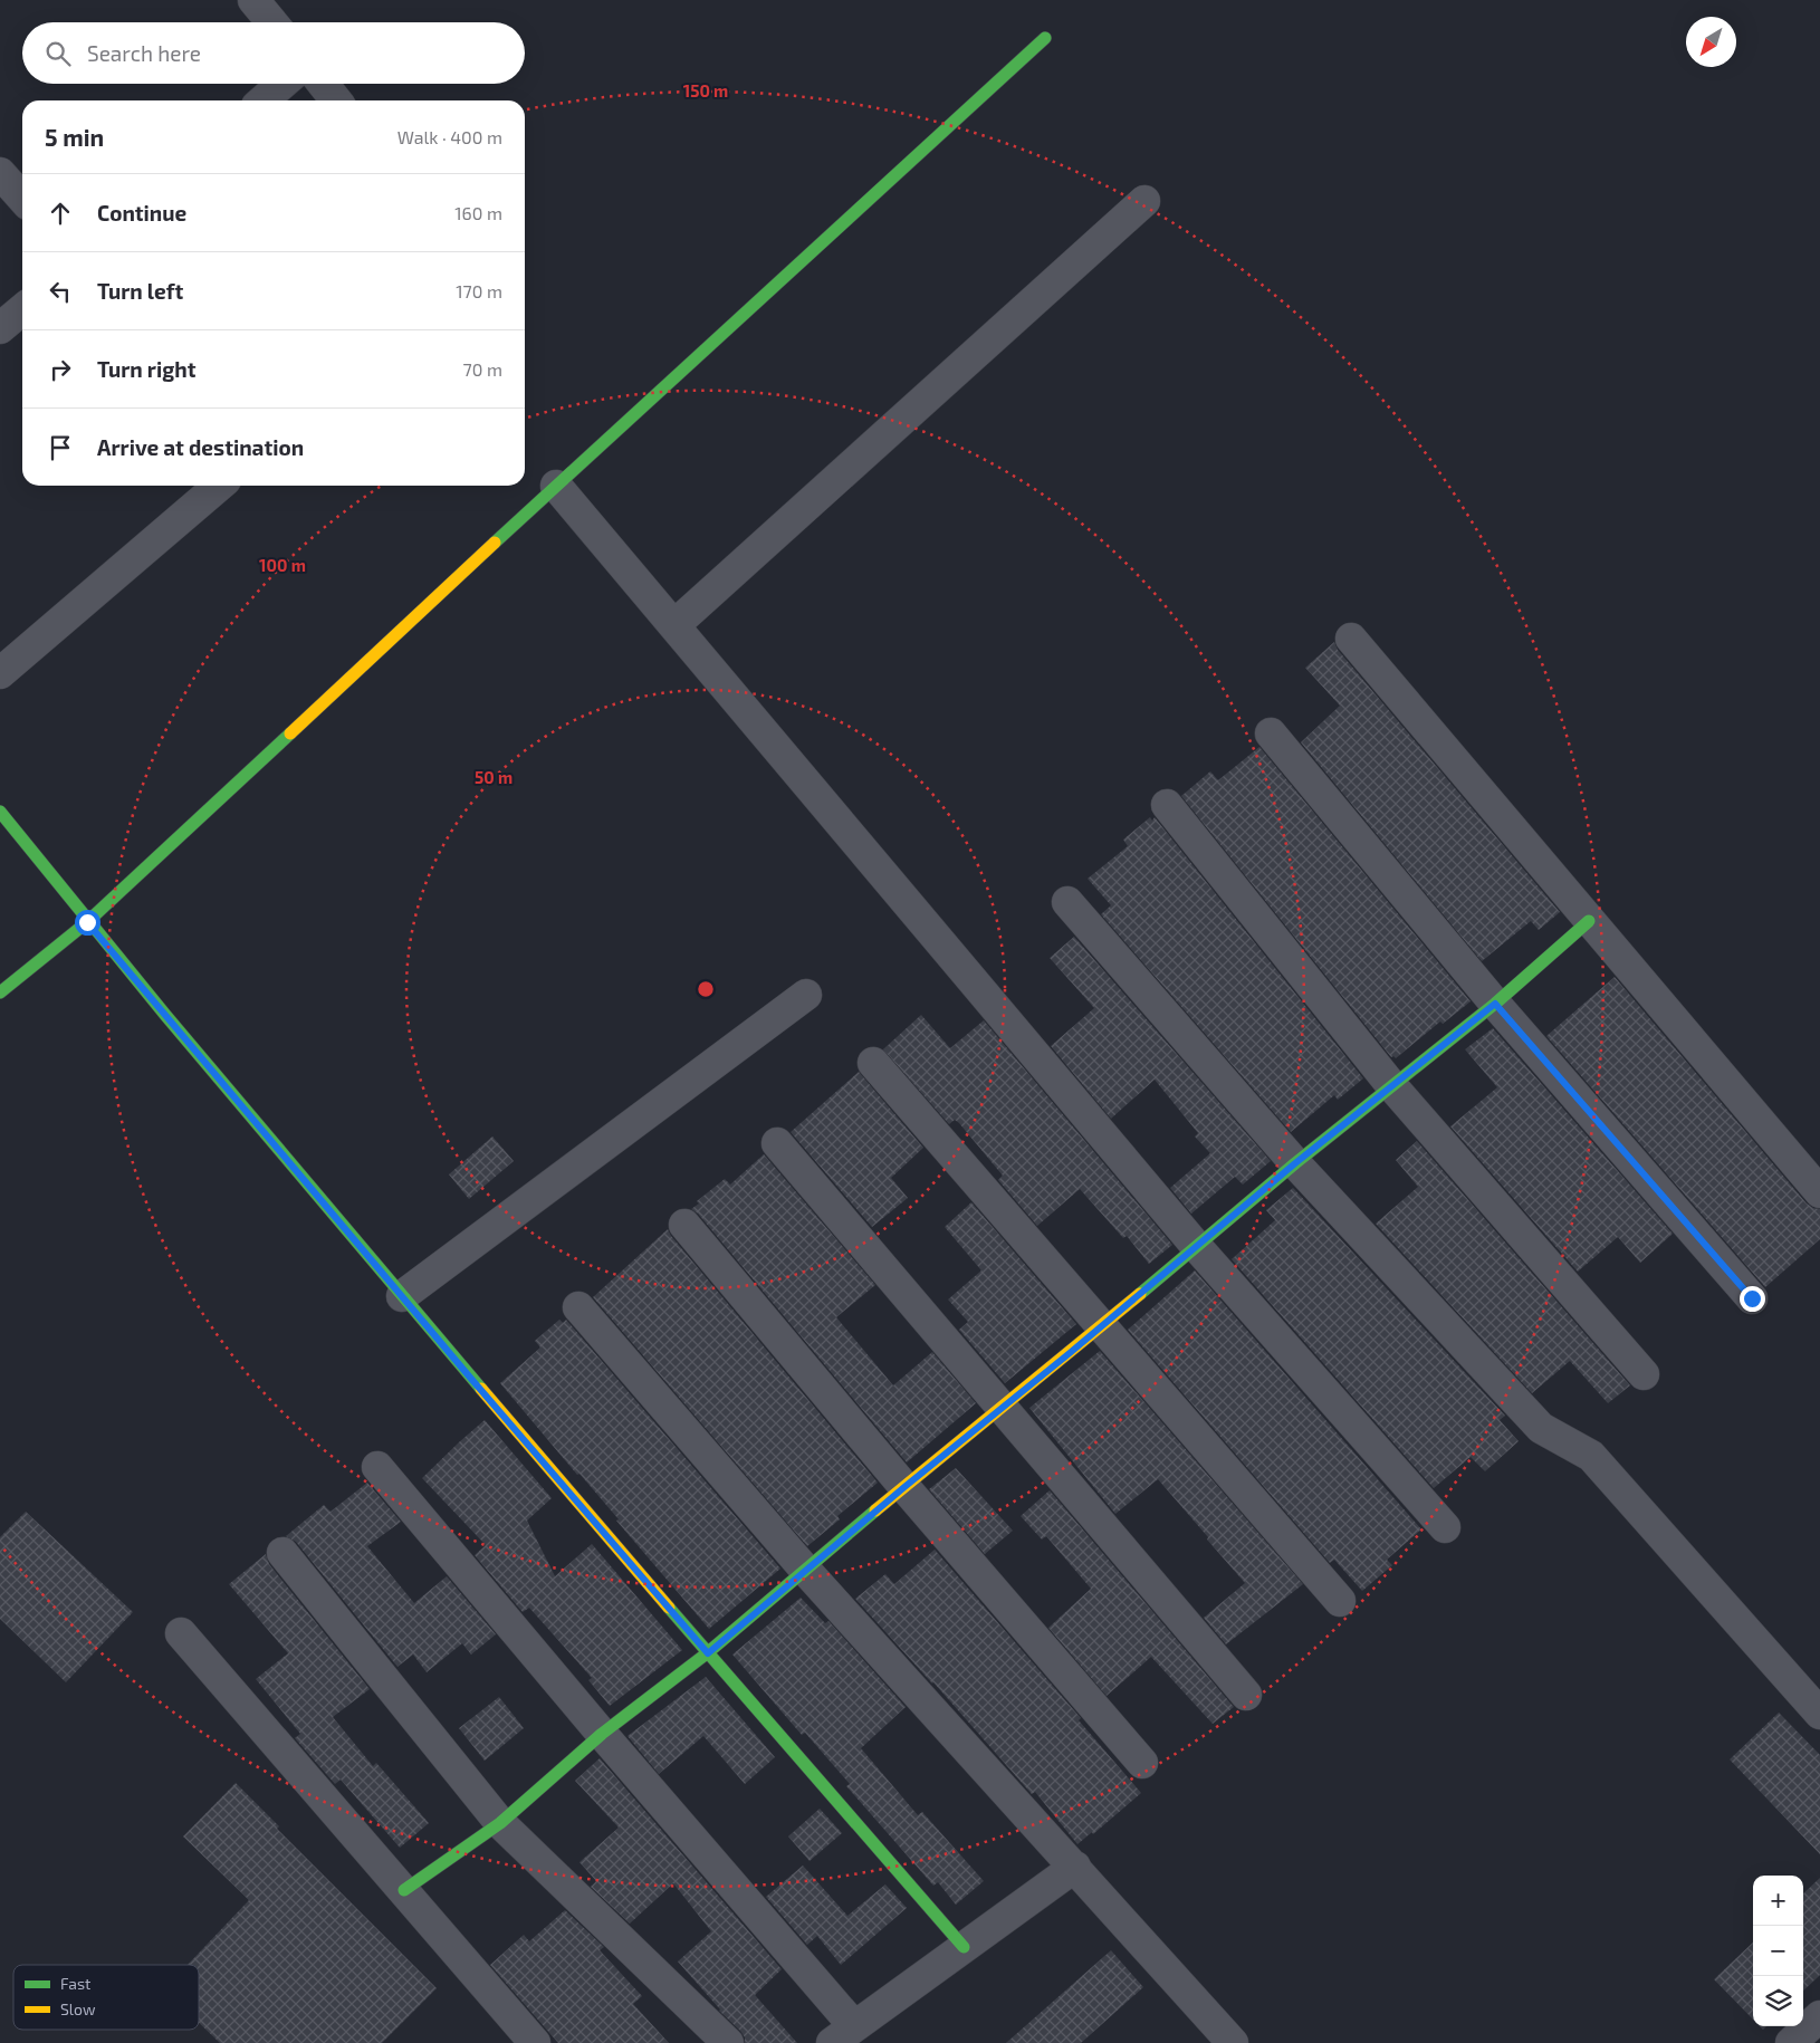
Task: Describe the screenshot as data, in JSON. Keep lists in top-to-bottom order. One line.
{"legend":["Fast","Slow"],"north":"bottom left","page":{"search":"Search here","heading":["5 min","Walk · 400 m"],"list":[["Continue","160 m"],["Turn left","170 m"],["Turn right","70 m"],"Arrive at destination"],"map_buttons":["+","−"]},"rings":["150 m","100 m","50 m"]}
